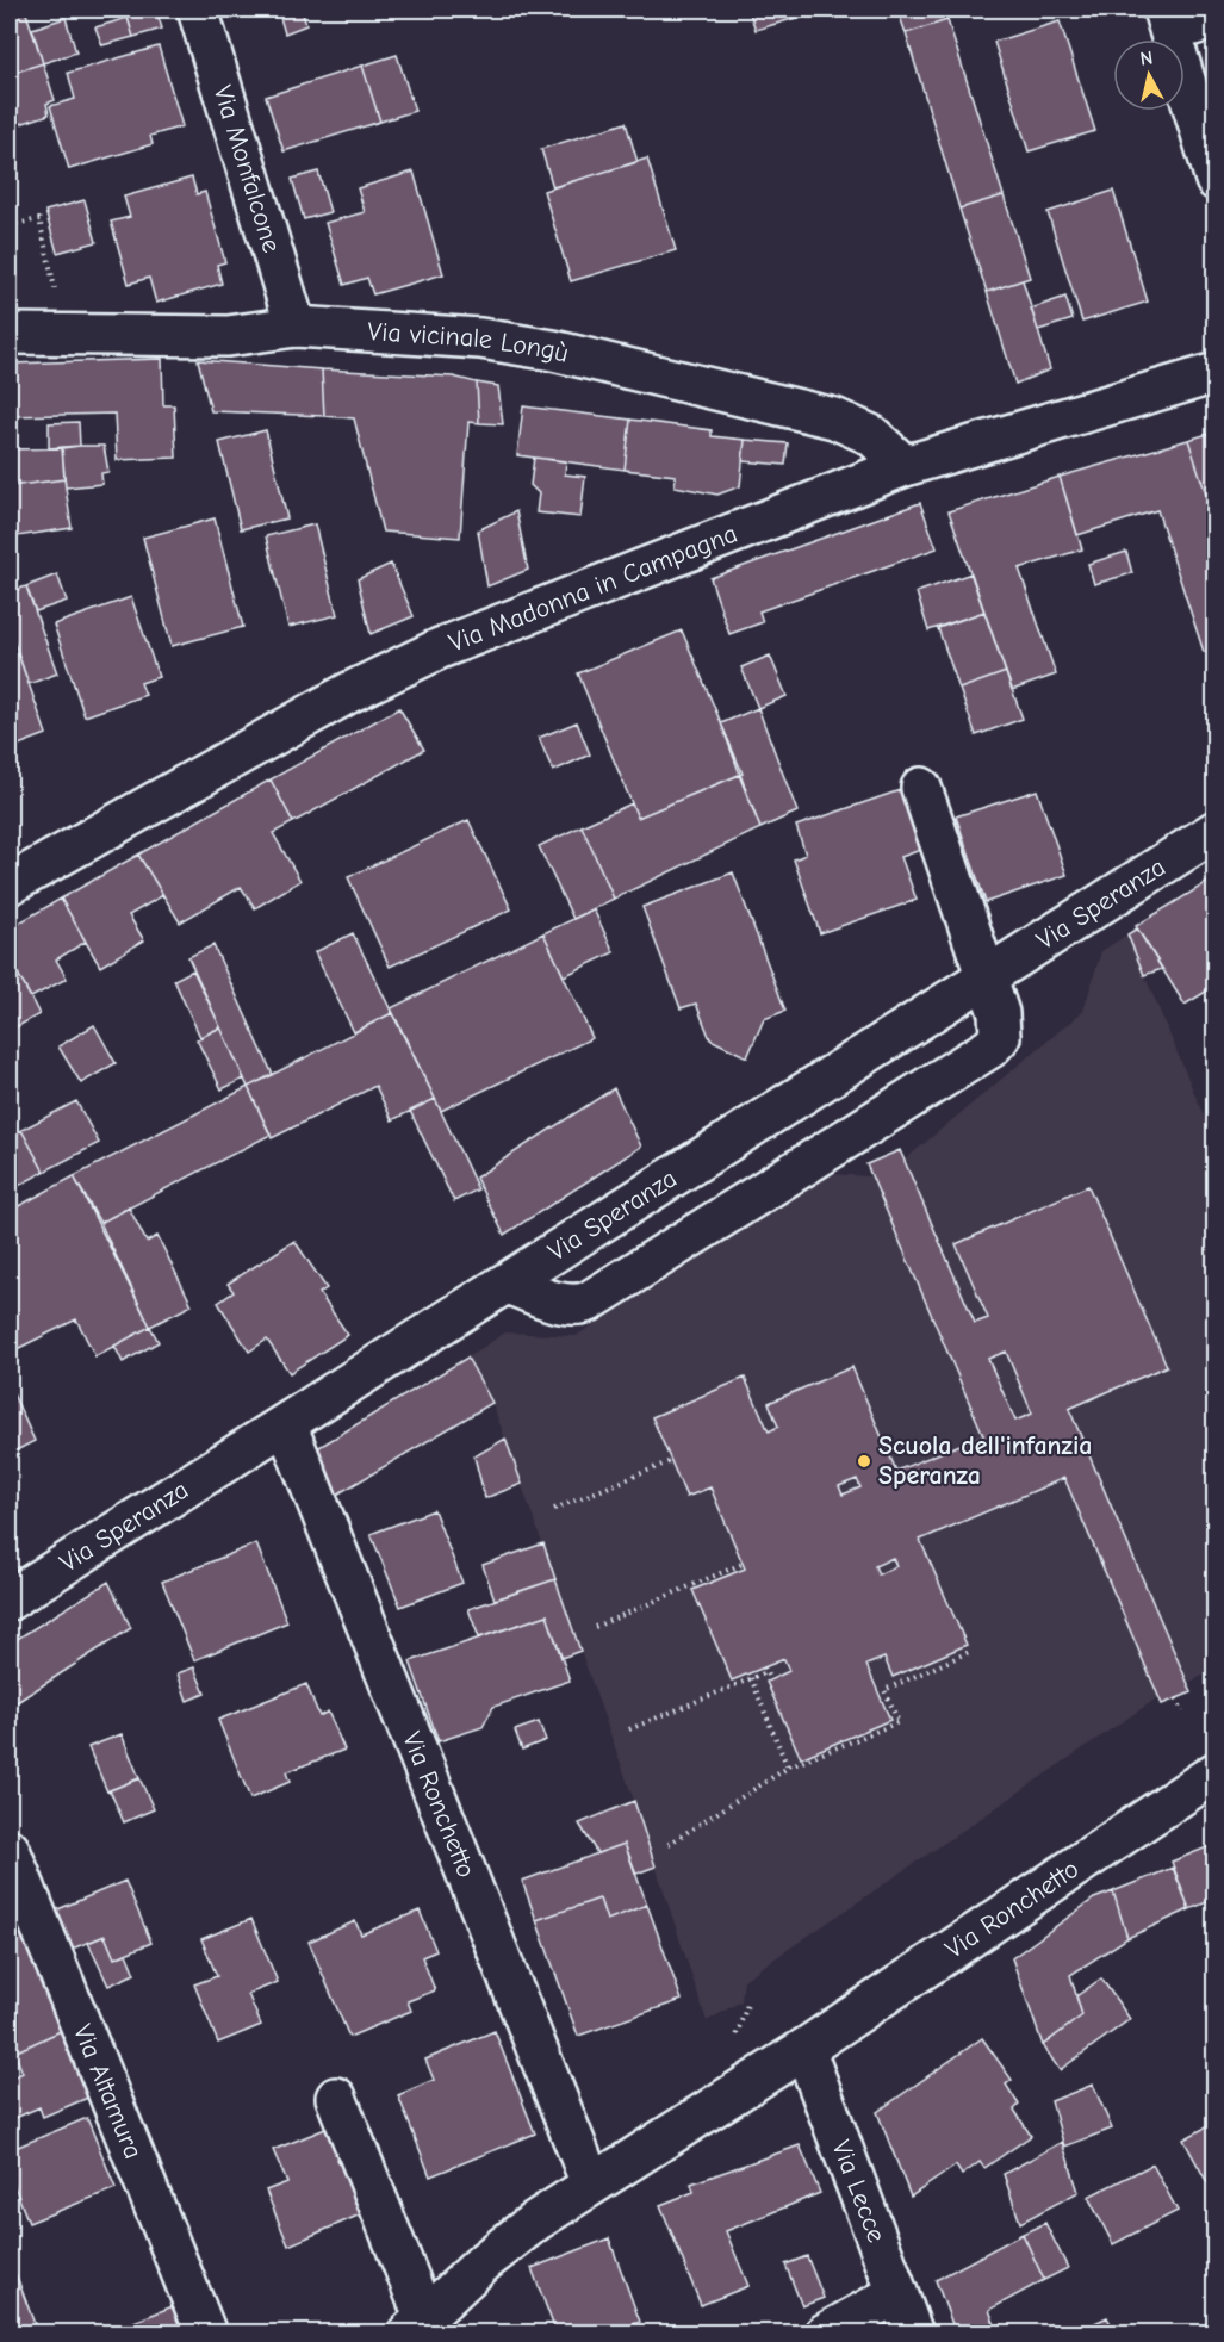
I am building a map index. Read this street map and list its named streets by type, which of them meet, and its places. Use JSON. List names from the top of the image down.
{
  "streets": {
    "street": [
      "Via Monfalcone",
      "Via vicinale Longù",
      "Via Madonna in Campagna",
      "Via Speranza",
      "Via Ronchetto",
      "Via Altamura",
      "Via Lecce"
    ]
  },
  "crossings": [
    ["Via Monfalcone", "Via vicinale Longù"],
    ["Via vicinale Longù", "Via Madonna in Campagna"],
    ["Via Speranza", "Via Ronchetto"],
    ["Via Ronchetto", "Via Lecce"]
  ],
  "places": ["Scuola dell'infanzia Speranza"],
  "north": "top"
}
